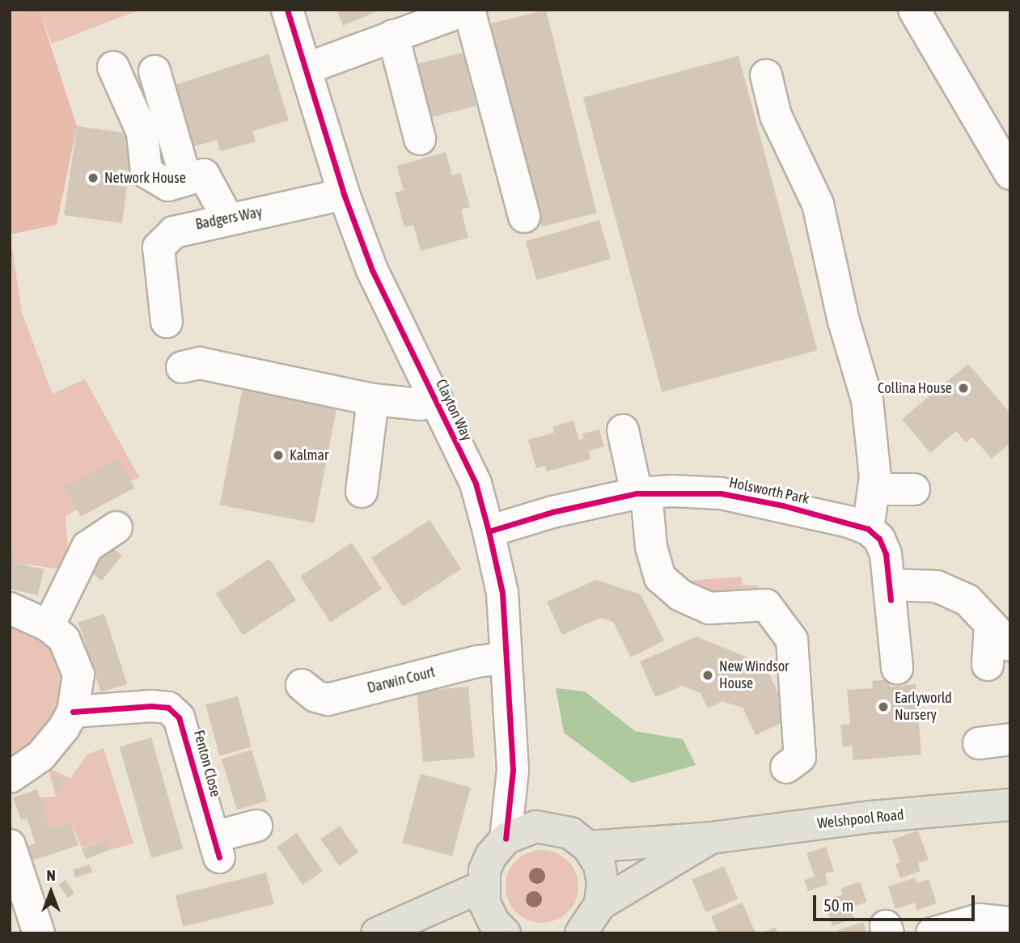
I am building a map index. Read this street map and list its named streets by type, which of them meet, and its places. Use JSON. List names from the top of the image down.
{
  "streets": {
    "main road": ["Welshpool Road"],
    "street": [
      "Badgers Way",
      "Clayton Way",
      "Holsworth Park",
      "Darwin Court",
      "Fenton Close"
    ]
  },
  "crossings": [
    ["Badgers Way", "Clayton Way"],
    ["Clayton Way", "Holsworth Park"],
    ["Clayton Way", "Darwin Court"]
  ],
  "places": [
    "Network House",
    "Collina House",
    "Kalmar",
    "New Windsor House",
    "Earlyworld Nursery"
  ],
  "scale_bar": "50 m",
  "north": "top"
}
